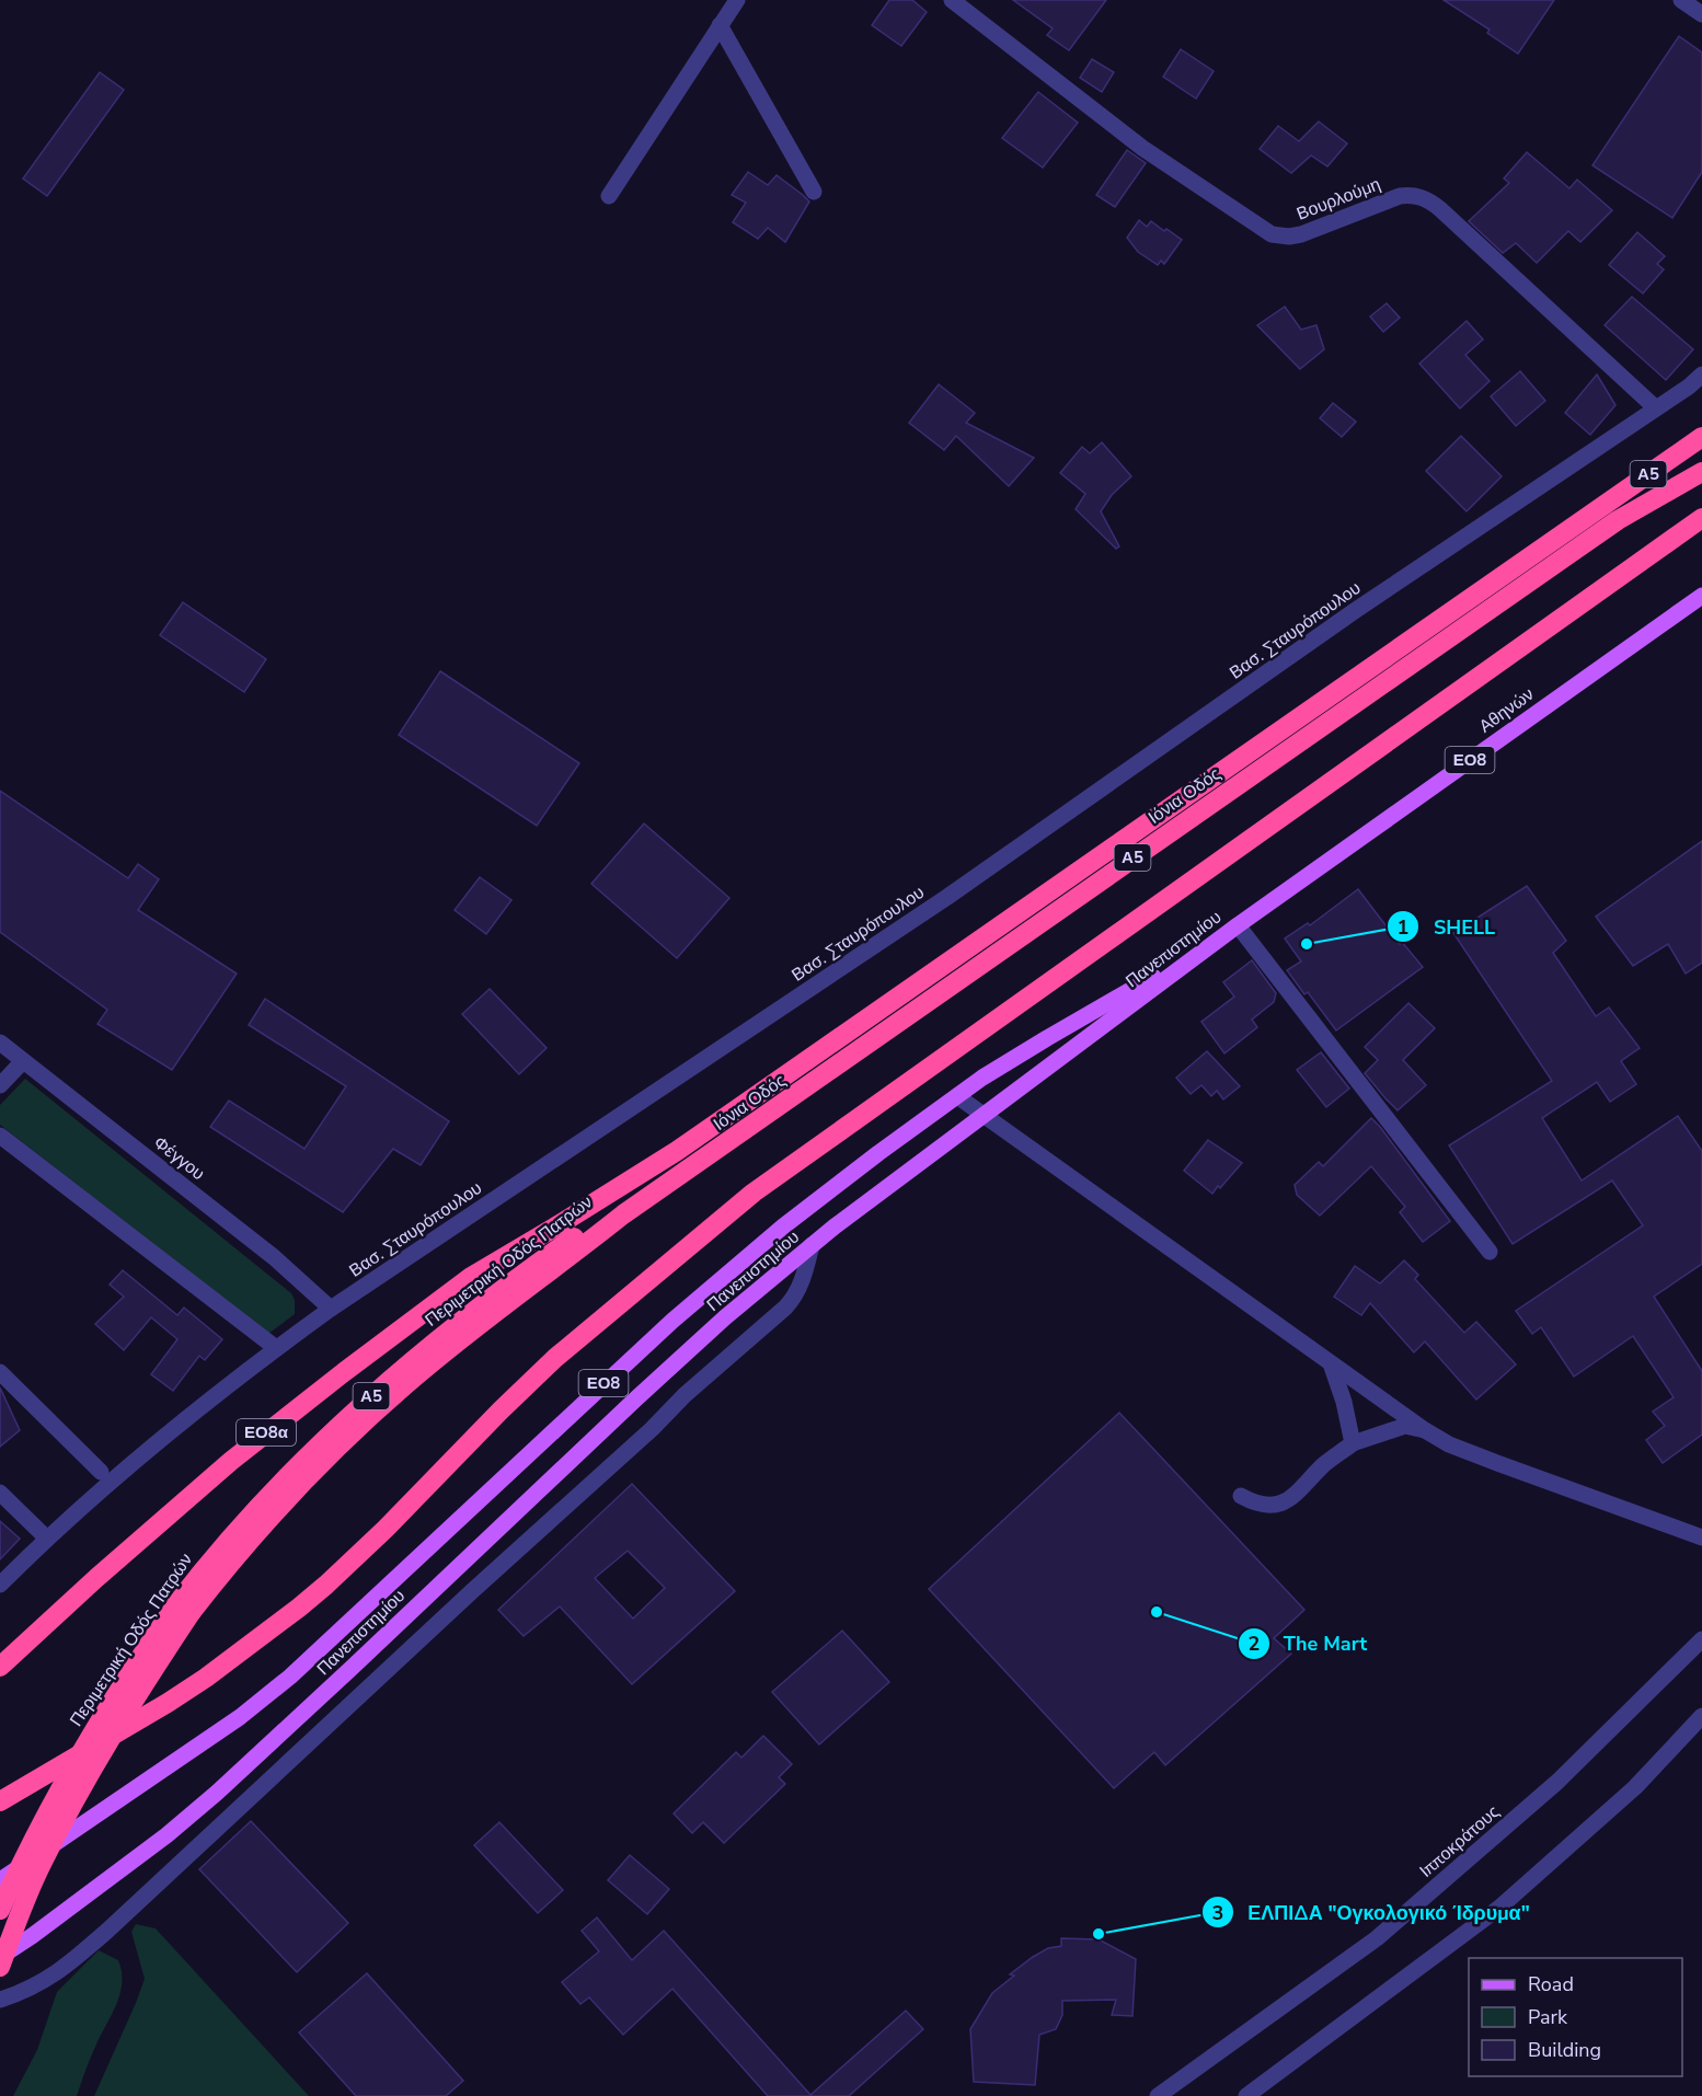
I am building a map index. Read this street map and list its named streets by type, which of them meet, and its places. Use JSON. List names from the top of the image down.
{
  "streets": {
    "highway": [
      "Α5",
      "Ιόνια Οδός",
      "Περιμετρική Οδός Πατρών",
      "ΕΟ8α"
    ],
    "main road": ["Αθηνών", "ΕΟ8", "Πανεπιστημίου"],
    "street": [
      "Βουρλούμη",
      "Βασ. Σταυρόπουλου",
      "Φέγγου",
      "Ιπποκράτους"
    ]
  },
  "crossings": [
    ["Βουρλούμη", "Βασ. Σταυρόπουλου"],
    ["Βασ. Σταυρόπουλου", "Φέγγου"],
    ["Αθηνών", "Πανεπιστημίου"],
    ["Ιόνια Οδός", "Περιμετρική Οδός Πατρών"],
    ["Ιόνια Οδός", "ΕΟ8α"],
    ["Περιμετρική Οδός Πατρών", "ΕΟ8α"]
  ],
  "places": ["SHELL", "The Mart", "ΕΛΠΙΔΑ \"Ογκολογικό Ίδρυμα\""],
  "legend": ["Road", "Park", "Building"]
}
